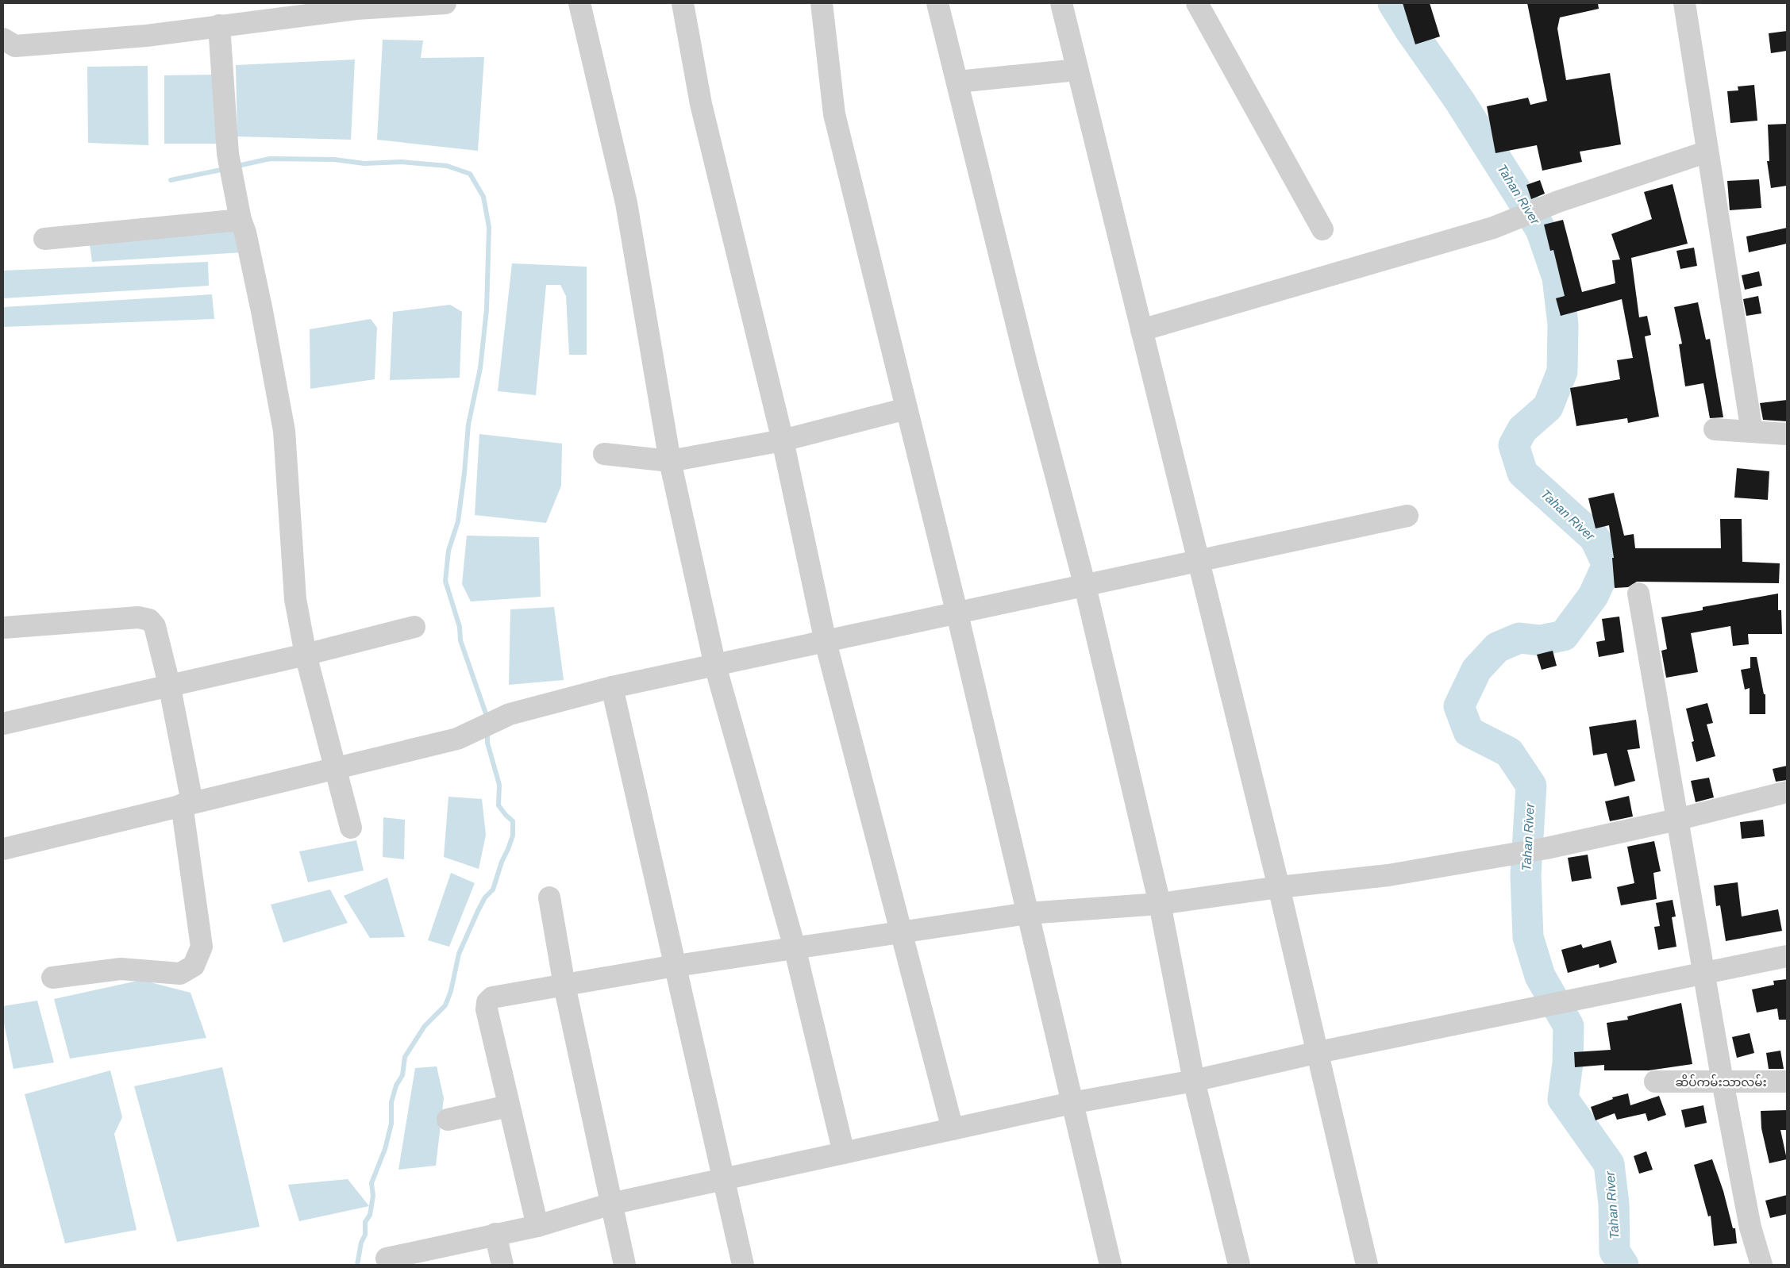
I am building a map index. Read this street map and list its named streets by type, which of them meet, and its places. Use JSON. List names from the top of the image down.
{
  "streets": {
    "street": ["ဆိပ်ကမ်းသာလမ်း"]
  },
  "water": ["Tahan River"]
}
